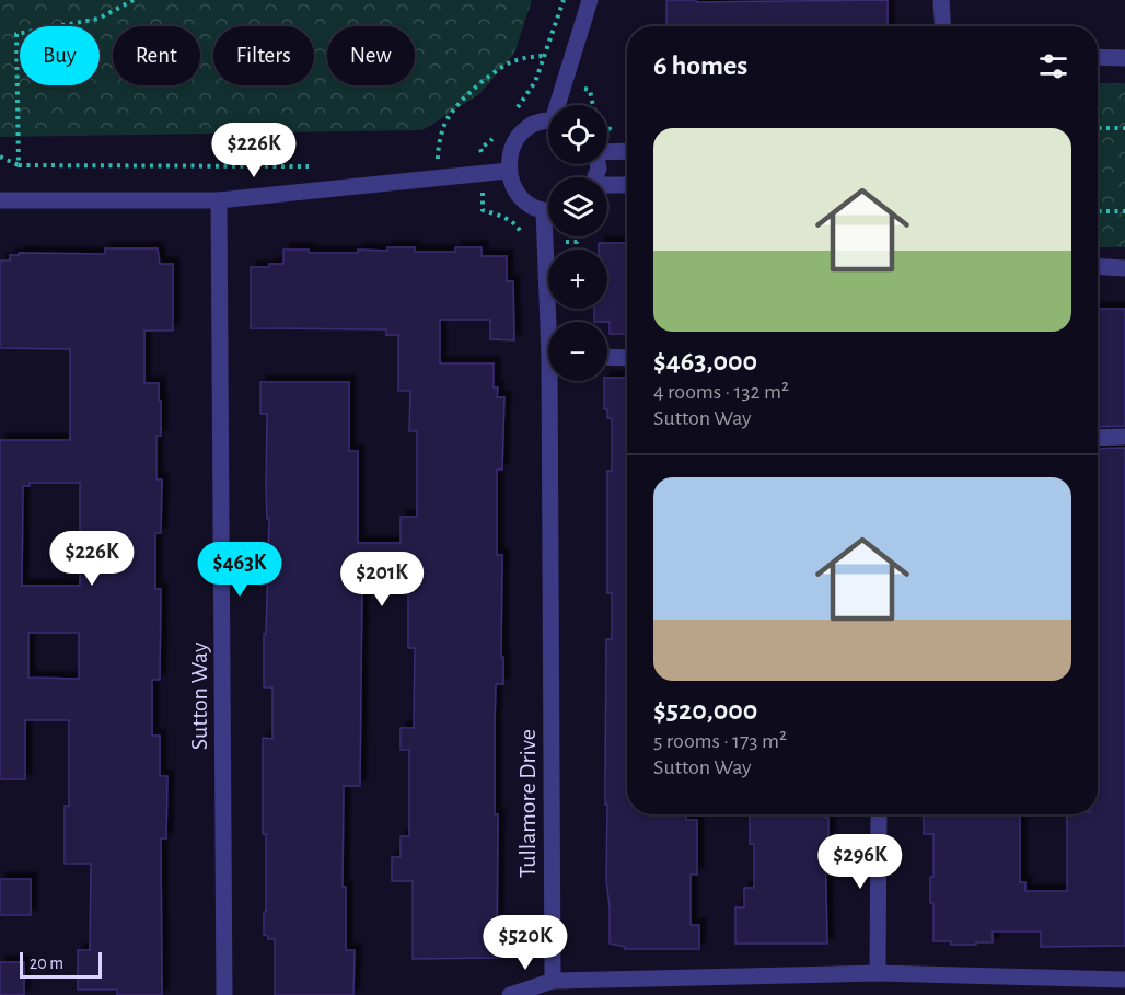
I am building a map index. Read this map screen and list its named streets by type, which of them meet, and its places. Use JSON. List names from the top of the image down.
{
  "streets": {
    "street": ["Sutton Way", "Tullamore Drive"]
  },
  "scale_bar": "20 m",
  "page": {
    "chip": [
      "Buy",
      "Rent",
      "Filters",
      "New"
    ],
    "heading": "6 homes",
    "map_buttons": ["+", "−"],
    "list": [
      {
        "name": "$463,000",
        "note": "4 rooms · 132 m² · Sutton Way"
      },
      {
        "name": "$520,000",
        "note": "5 rooms · 173 m² · Sutton Way"
      }
    ],
    "price": [
      "$226K",
      "$226K",
      "$463K",
      "$201K",
      "$296K",
      "$520K"
    ],
    "scale": "20 m"
  }
}
